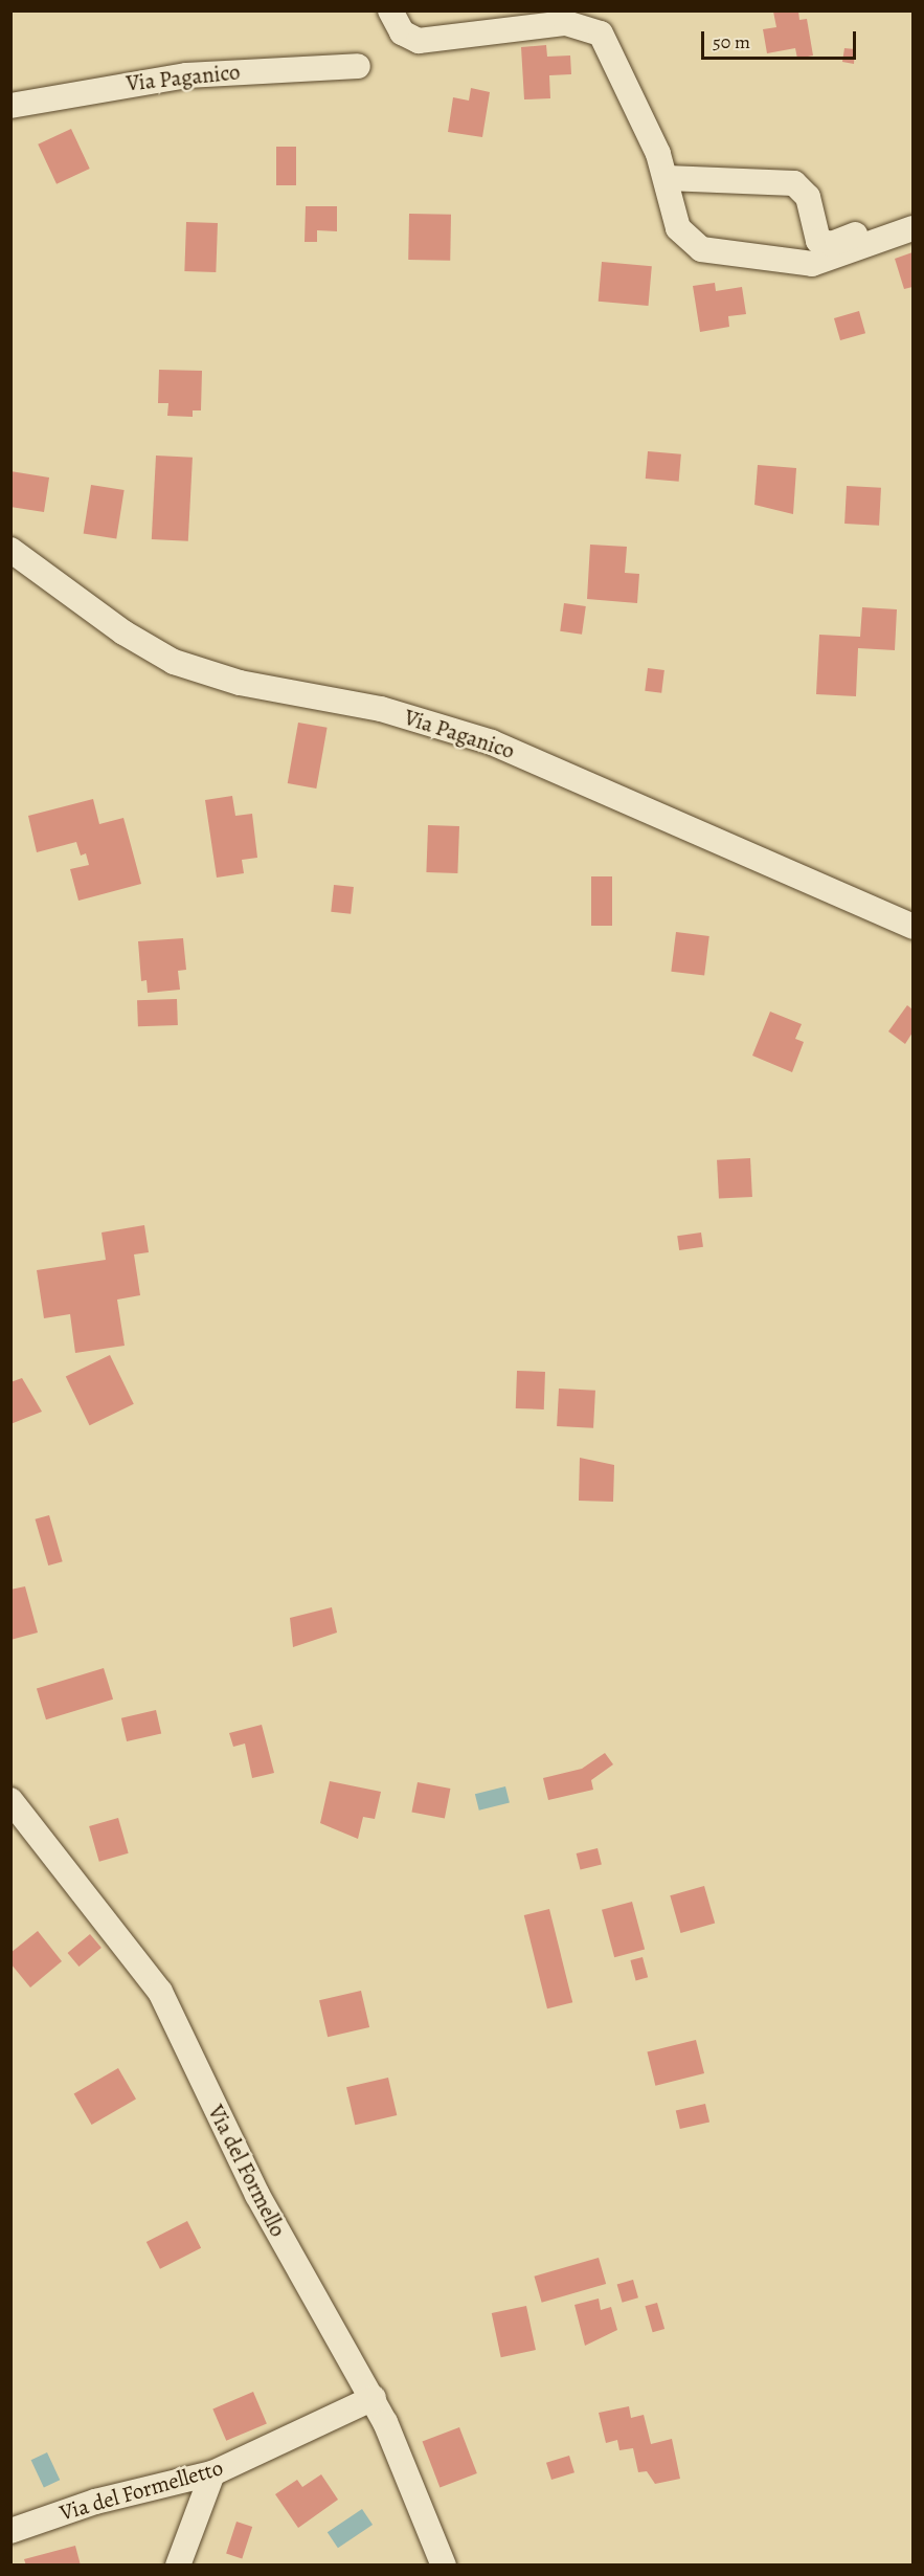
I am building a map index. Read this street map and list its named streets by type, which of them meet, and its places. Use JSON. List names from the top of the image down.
{
  "streets": {
    "street": ["Via Paganico", "Via del Formello", "Via del Formelletto"]
  },
  "crossings": [
    ["Via del Formello", "Via del Formelletto"]
  ],
  "scale_bar": "50 m"
}
